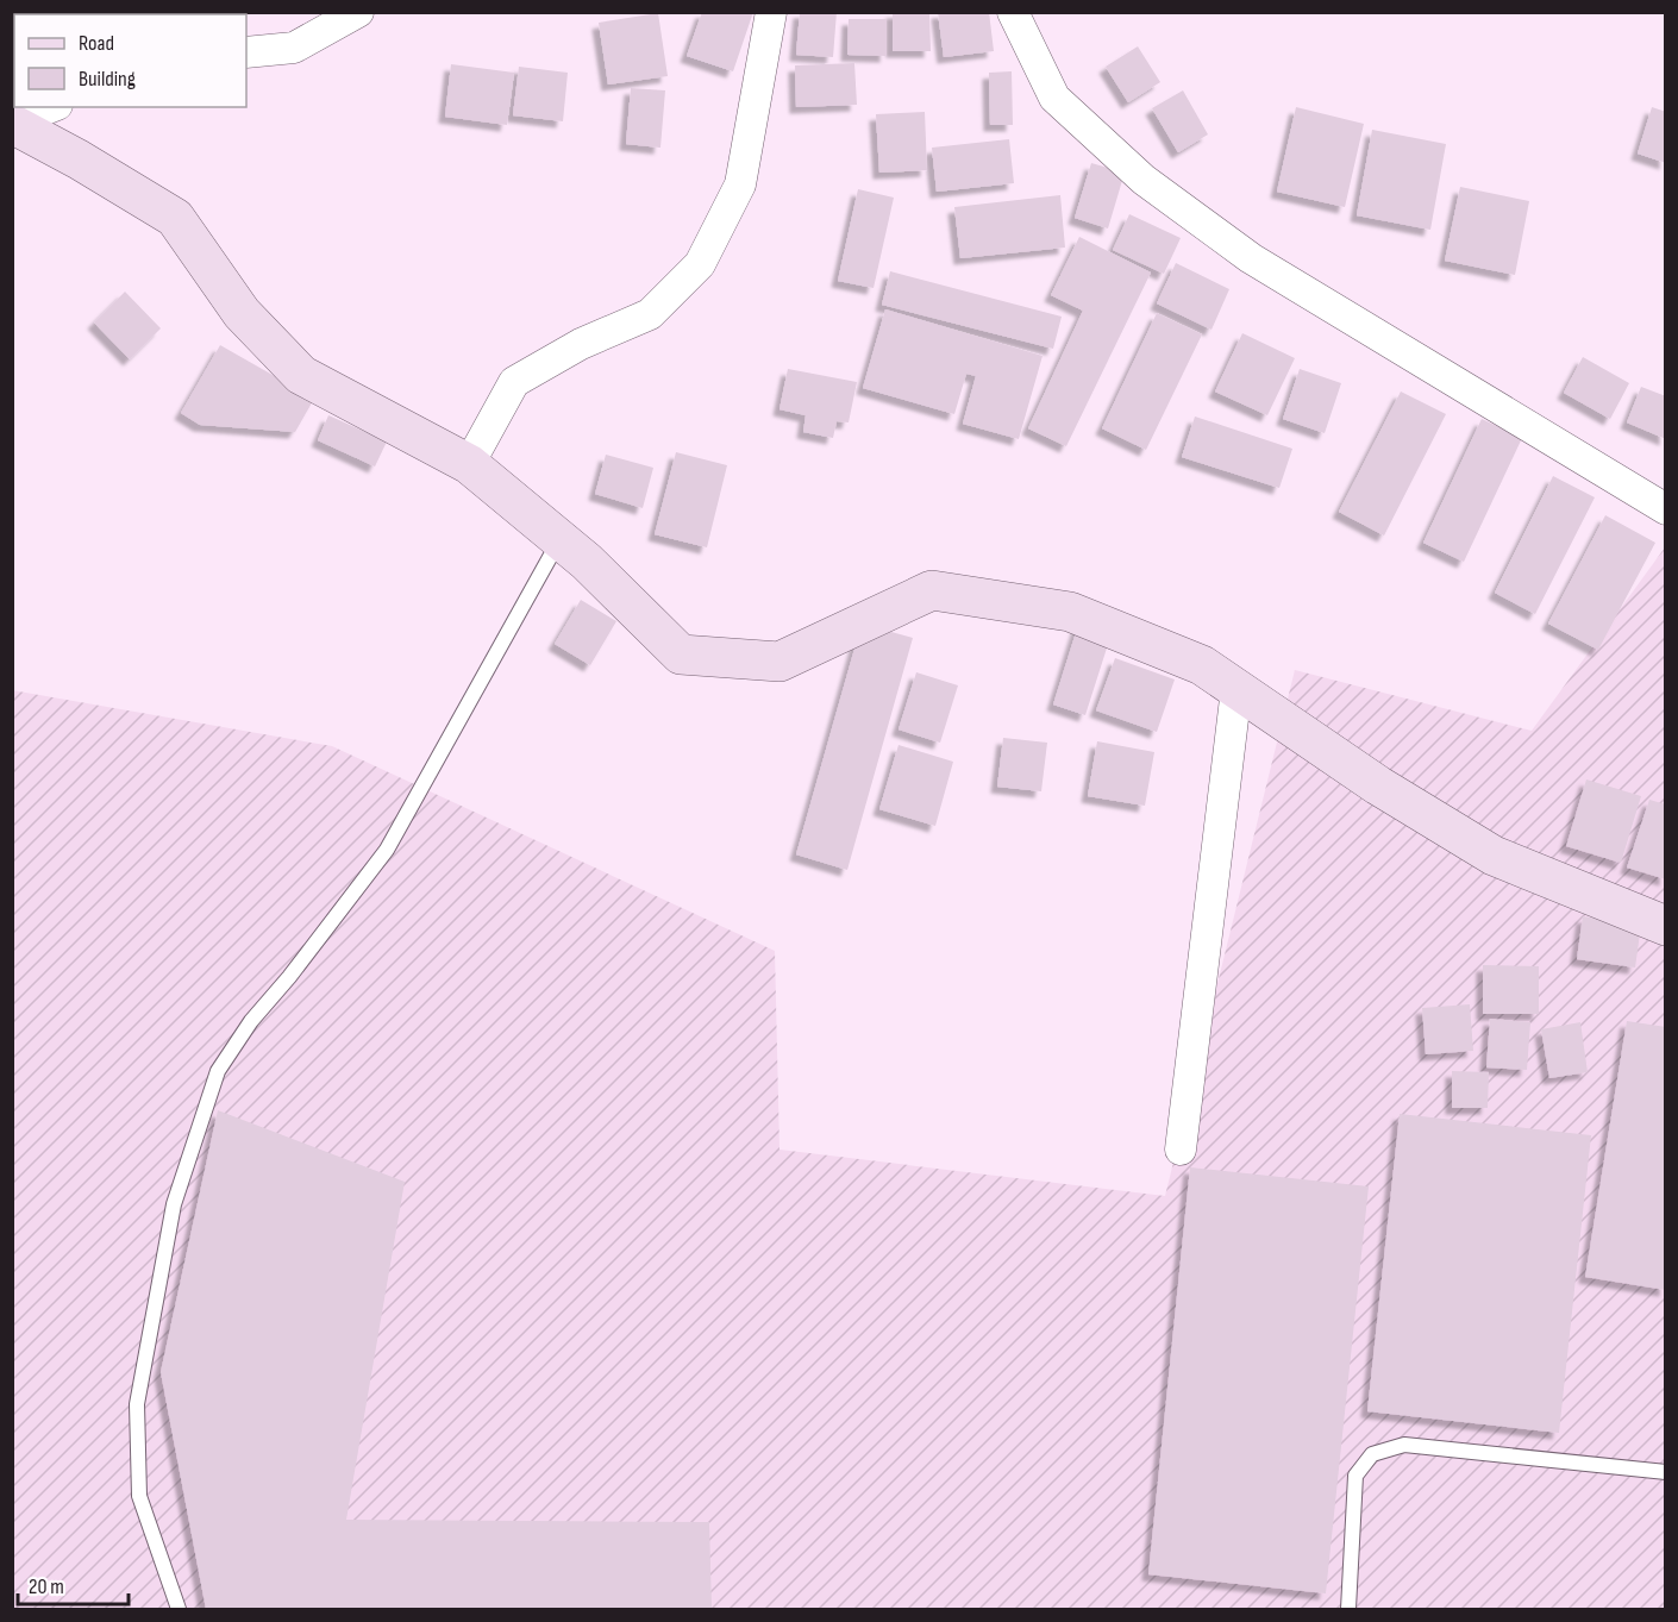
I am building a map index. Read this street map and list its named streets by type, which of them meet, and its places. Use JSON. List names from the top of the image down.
{
  "legend": ["Road", "Building"],
  "scale_bar": "20 m"
}
